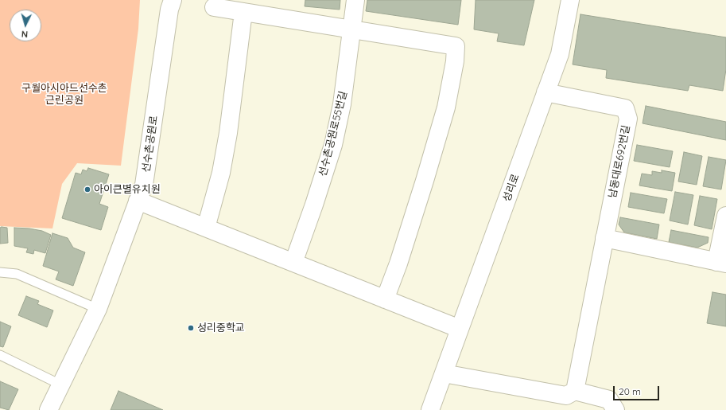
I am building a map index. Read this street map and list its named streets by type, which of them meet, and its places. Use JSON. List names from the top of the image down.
{
  "streets": {
    "street": [
      "선수촌공원로55번길",
      "선수촌공원로",
      "남동대로692번길",
      "성리로"
    ]
  },
  "crossings": [
    ["남동대로692번길", "성리로"]
  ],
  "parks": ["구월아시아드선수촌 근린공원"],
  "places": ["아이큰별유치원", "성리중학교"],
  "scale_bar": "20 m",
  "north": "bottom"
}
